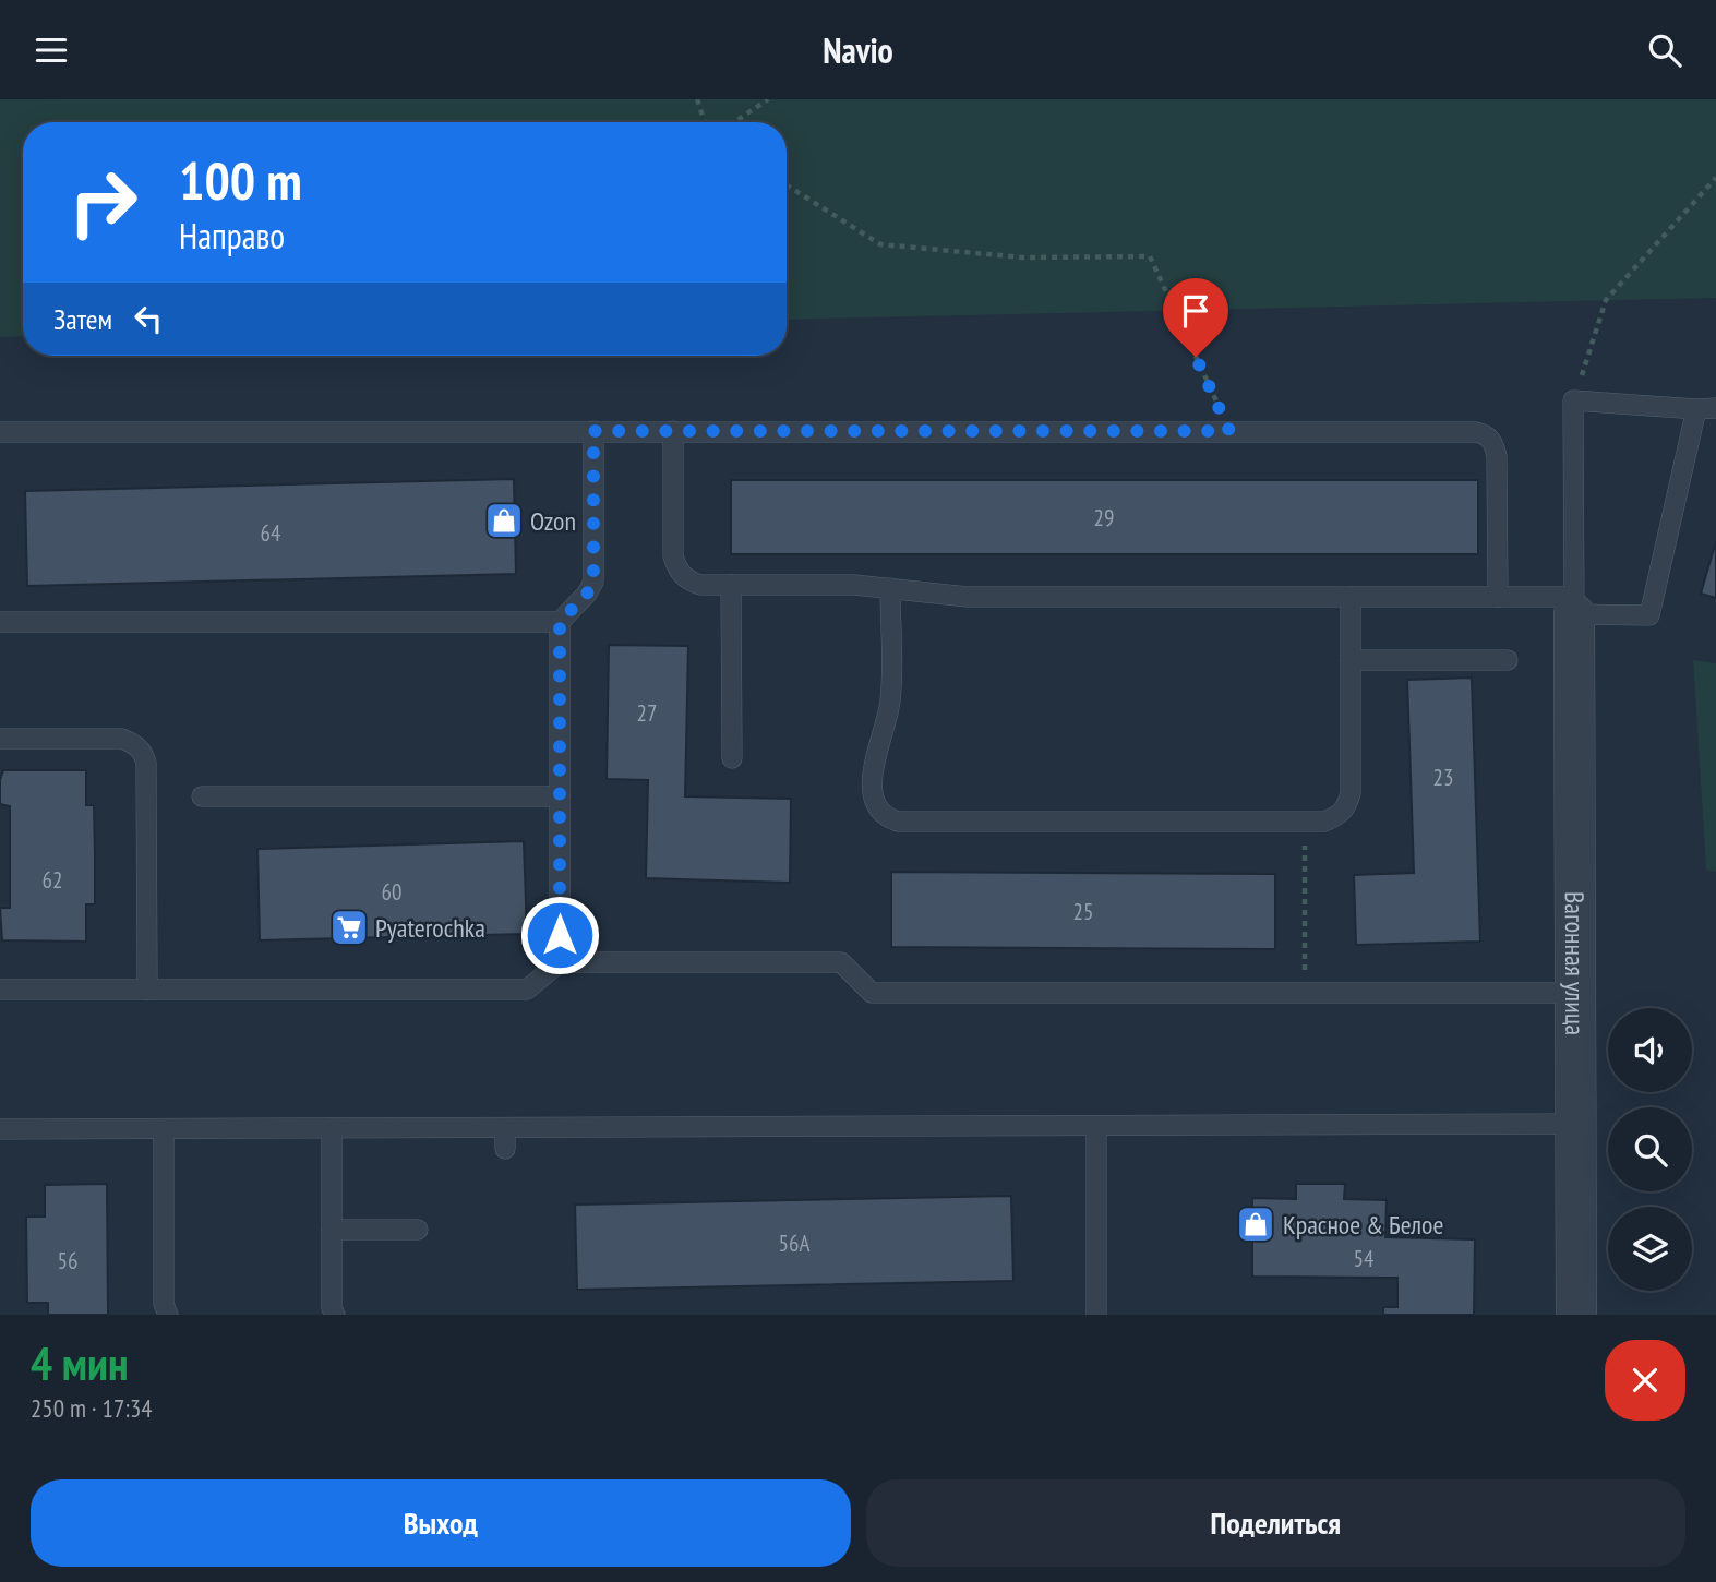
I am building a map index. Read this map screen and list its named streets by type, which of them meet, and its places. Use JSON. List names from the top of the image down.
{
  "streets": {
    "street": ["Вагонная улица"]
  },
  "places": {
    "shop": ["Ozon", "Красное & Белое"],
    "supermarket": ["Pyaterochka"]
  },
  "house_numbers": [
    "29",
    "64",
    "27",
    "23",
    "62",
    "60",
    "25",
    "56А",
    "54",
    "56"
  ],
  "page": {
    "header": "Navio",
    "turn": ["100 m", "Направо"],
    "then": "Затем",
    "heading": ["4 мин", "250 m · 17:34"],
    "buttons": ["Выход", "Поделиться"]
  }
}
